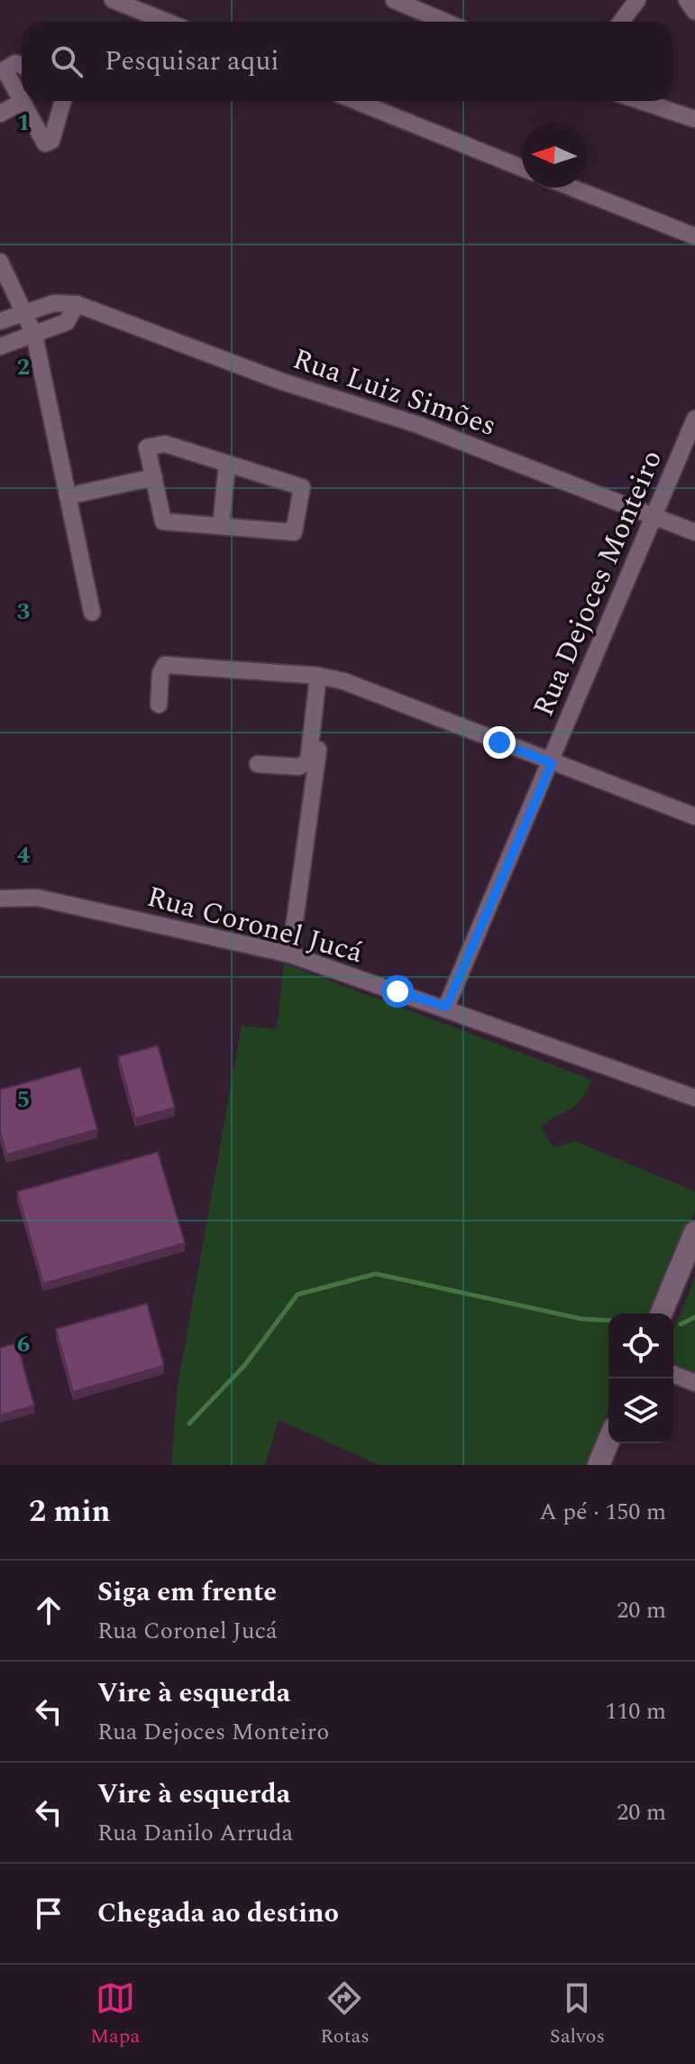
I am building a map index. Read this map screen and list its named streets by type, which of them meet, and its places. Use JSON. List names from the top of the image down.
{
  "streets": {
    "street": ["Rua Luiz Simões", "Rua Dejoces Monteiro", "Rua Coronel Jucá"]
  },
  "crossings": [
    ["Rua Luiz Simões", "Rua Dejoces Monteiro"],
    ["Rua Dejoces Monteiro", "Rua Coronel Jucá"]
  ],
  "north": "left",
  "page": {
    "search": "Pesquisar aqui",
    "heading": ["2 min", "A pé · 150 m"],
    "list": [
      ["Siga em frente", "Rua Coronel Jucá", "20 m"],
      ["Vire à esquerda", "Rua Dejoces Monteiro", "110 m"],
      ["Vire à esquerda", "Rua Danilo Arruda", "20 m"],
      "Chegada ao destino"
    ],
    "nav": ["Mapa", "Rotas", "Salvos"]
  },
  "grid": {
    "rows": [
      "1",
      "2",
      "3",
      "4",
      "5",
      "6"
    ]
  }
}
